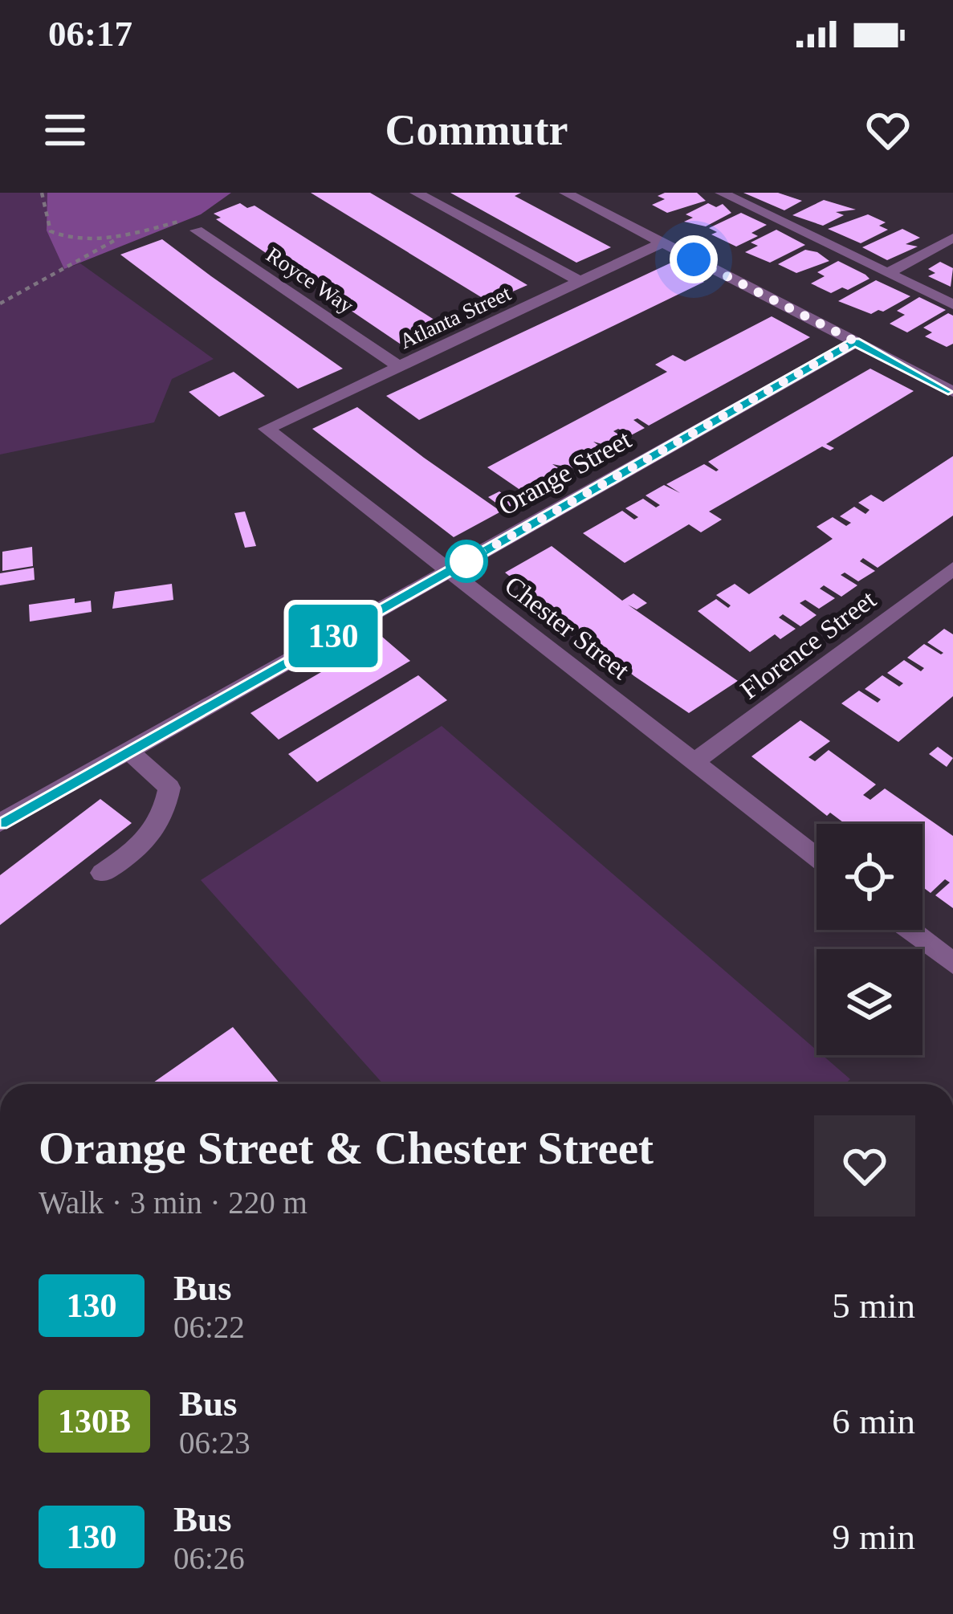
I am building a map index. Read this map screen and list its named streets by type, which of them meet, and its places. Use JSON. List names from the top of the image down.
{
  "streets": {
    "street": [
      "Royce Way",
      "Atlanta Street",
      "Orange Street",
      "Chester Street",
      "Florence Street"
    ]
  },
  "crossings": [
    ["Royce Way", "Atlanta Street"],
    ["Atlanta Street", "Chester Street"],
    ["Orange Street", "Chester Street"],
    ["Chester Street", "Florence Street"]
  ],
  "lines": ["bus line 130"],
  "page": {
    "status": "06:17",
    "header": "Commutr",
    "on_map": "130",
    "heading": ["Orange Street & Chester Street", "Walk · 3 min · 220 m"],
    "list": [
      {
        "mark": "130",
        "name": "Bus",
        "note": "06:22",
        "value": "5 min"
      },
      {
        "mark": "130B",
        "name": "Bus",
        "note": "06:23",
        "value": "6 min"
      },
      {
        "mark": "130",
        "name": "Bus",
        "note": "06:26",
        "value": "9 min"
      }
    ]
  }
}
